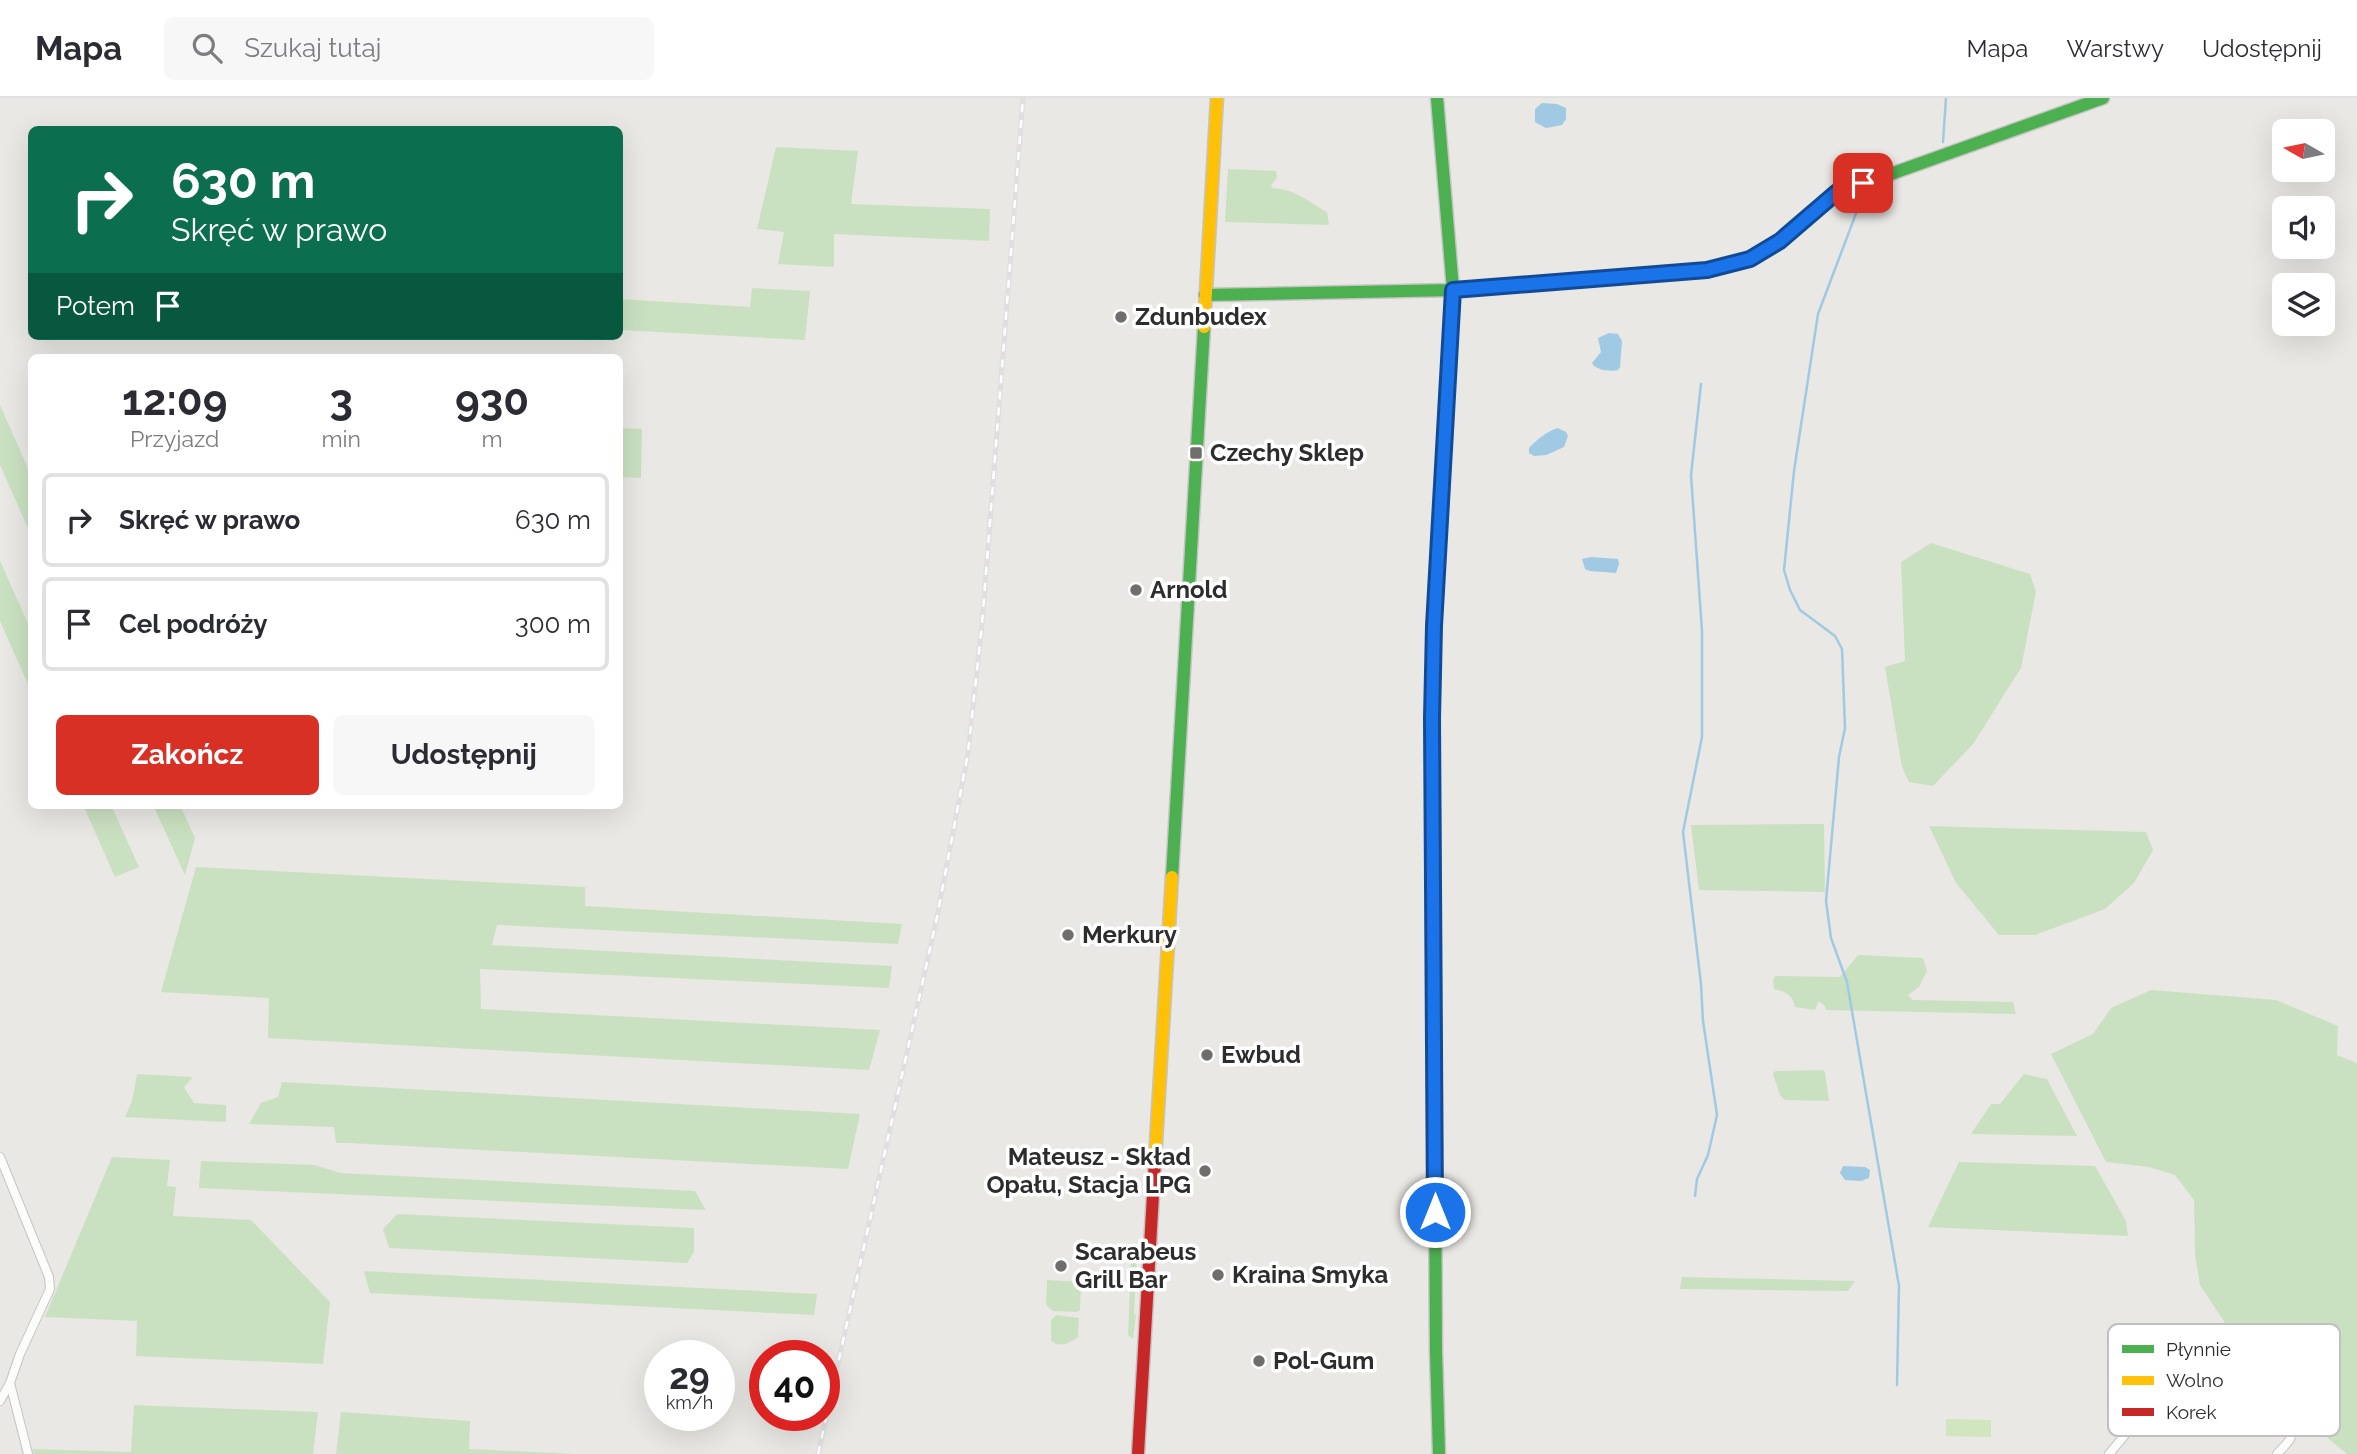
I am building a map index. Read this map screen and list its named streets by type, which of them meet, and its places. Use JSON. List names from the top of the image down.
{
  "places": {
    "other": [
      "Zdunbudex",
      "Arnold",
      "Merkury",
      "Ewbud",
      "Mateusz - Skład Opału, Stacja LPG",
      "Scarabeus Grill Bar",
      "Kraina Smyka",
      "Pol-Gum"
    ],
    "transit": ["Czechy Sklep"]
  },
  "legend": ["Płynnie", "Wolno", "Korek"],
  "north": "left",
  "page": {
    "header": "Mapa",
    "search": "Szukaj tutaj",
    "nav": ["Mapa", "Warstwy", "Udostępnij"],
    "turn": ["630 m", "Skręć w prawo"],
    "then": "Potem",
    "eta": [
      "12:09",
      "Przyjazd",
      "3",
      "min",
      "930",
      "m"
    ],
    "list": [
      {
        "name": "Skręć w prawo",
        "value": "630 m"
      },
      {
        "name": "Cel podróży",
        "value": "300 m"
      }
    ],
    "buttons": ["Zakończ", "Udostępnij"],
    "speed": "29 km/h",
    "limit": "40"
  }
}
